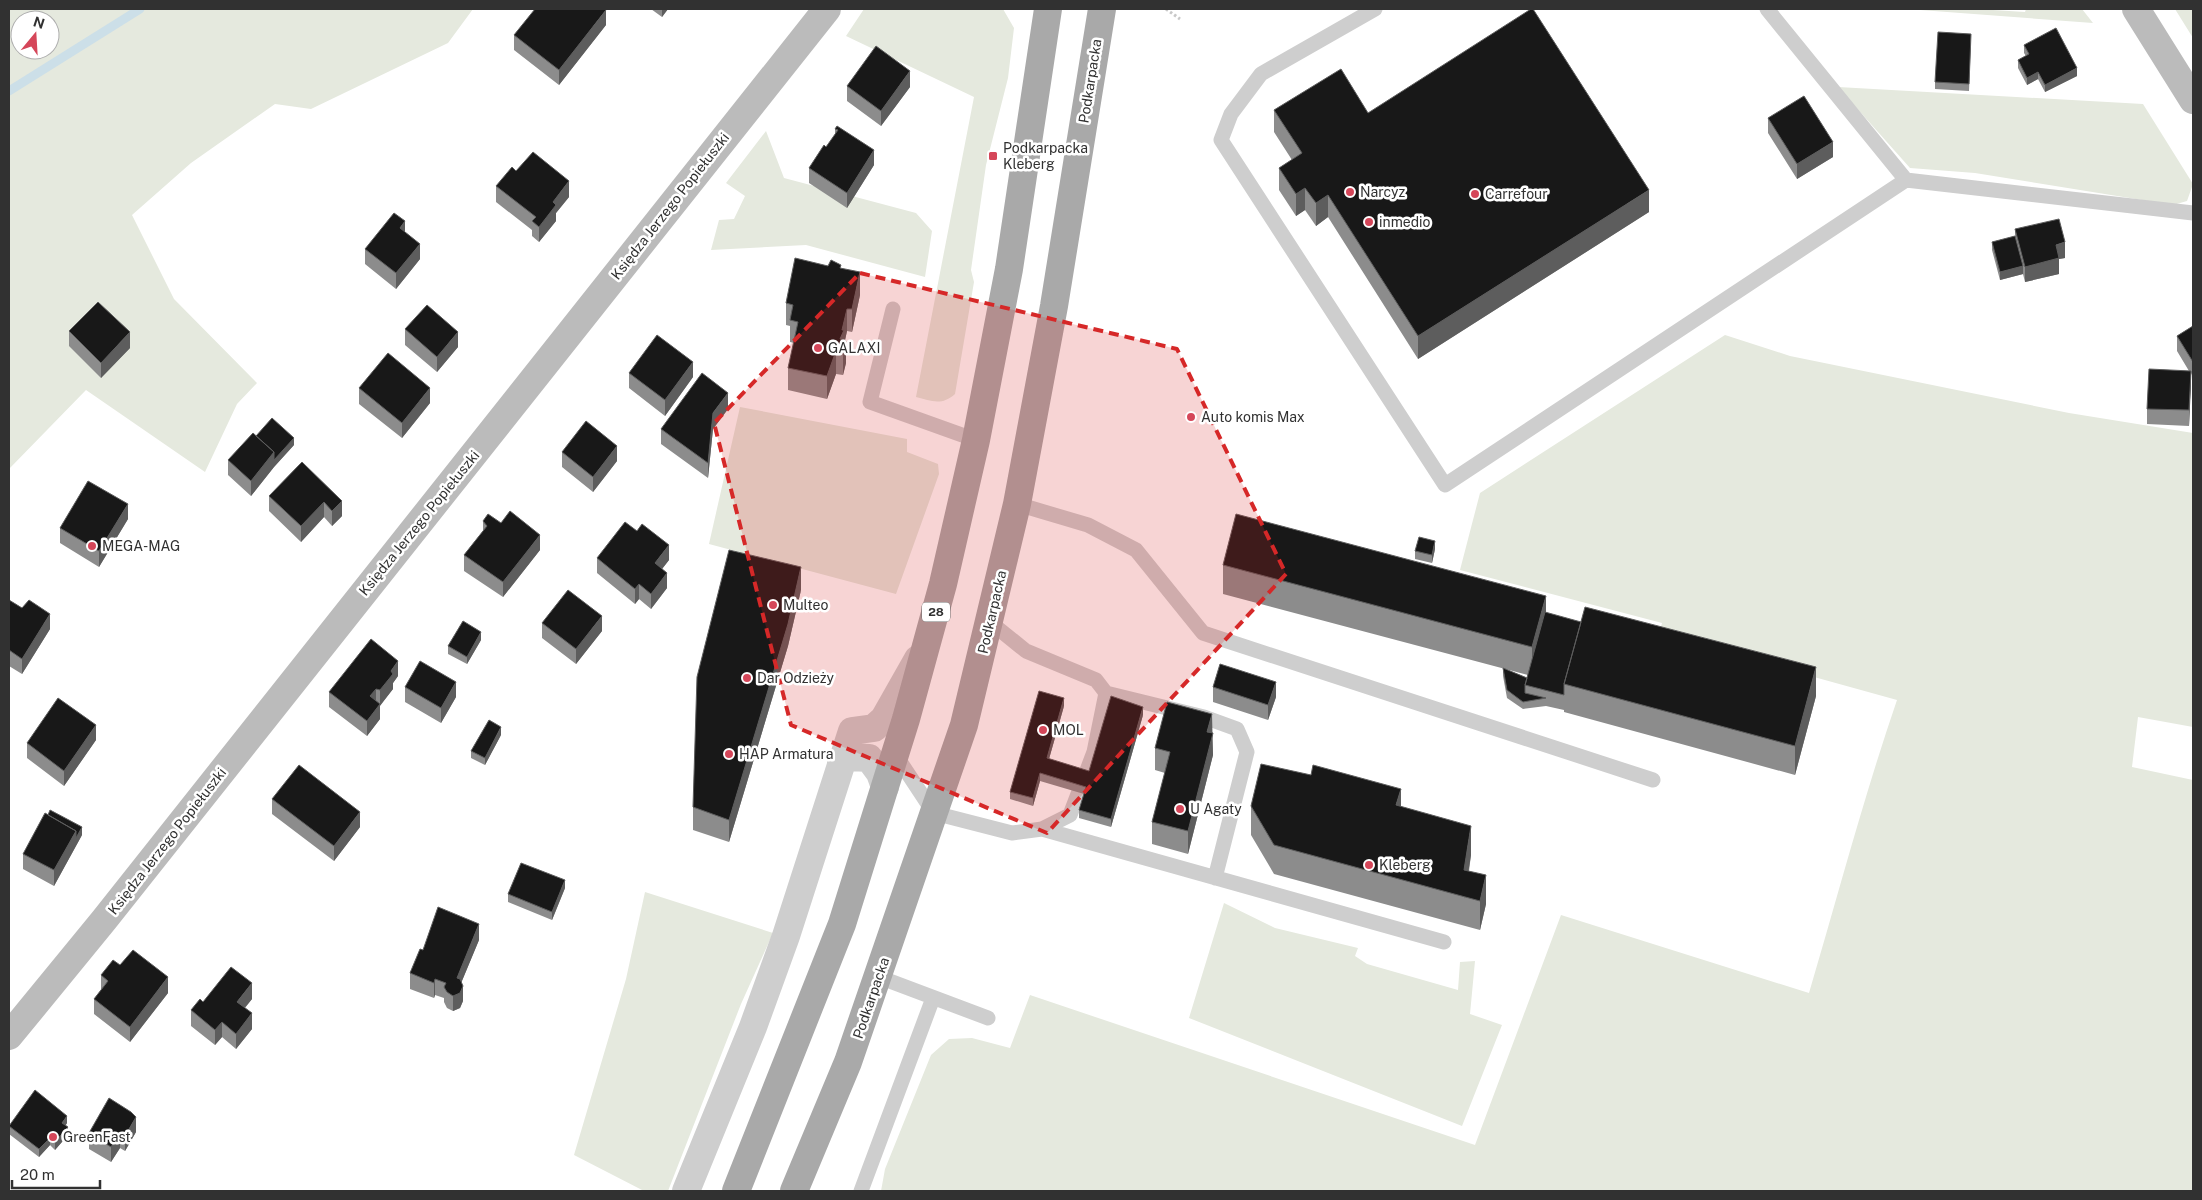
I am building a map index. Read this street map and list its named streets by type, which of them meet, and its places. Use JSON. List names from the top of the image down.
{
  "streets": {
    "main road": ["Podkarpacka", "28"],
    "street": ["Księdza Jerzego Popiełuszki"]
  },
  "places": {
    "transit": ["Podkarpacka Kleberg"],
    "other": [
      "Narcyz",
      "Carrefour",
      "inmedio",
      "GALAXI",
      "Auto komis Max",
      "MEGA-MAG",
      "Multeo",
      "Dar Odzieży",
      "MOL",
      "HAP Armatura",
      "U Agaty",
      "Kleberg",
      "GreenFast"
    ]
  },
  "scale_bar": "20 m",
  "north": "top"
}
